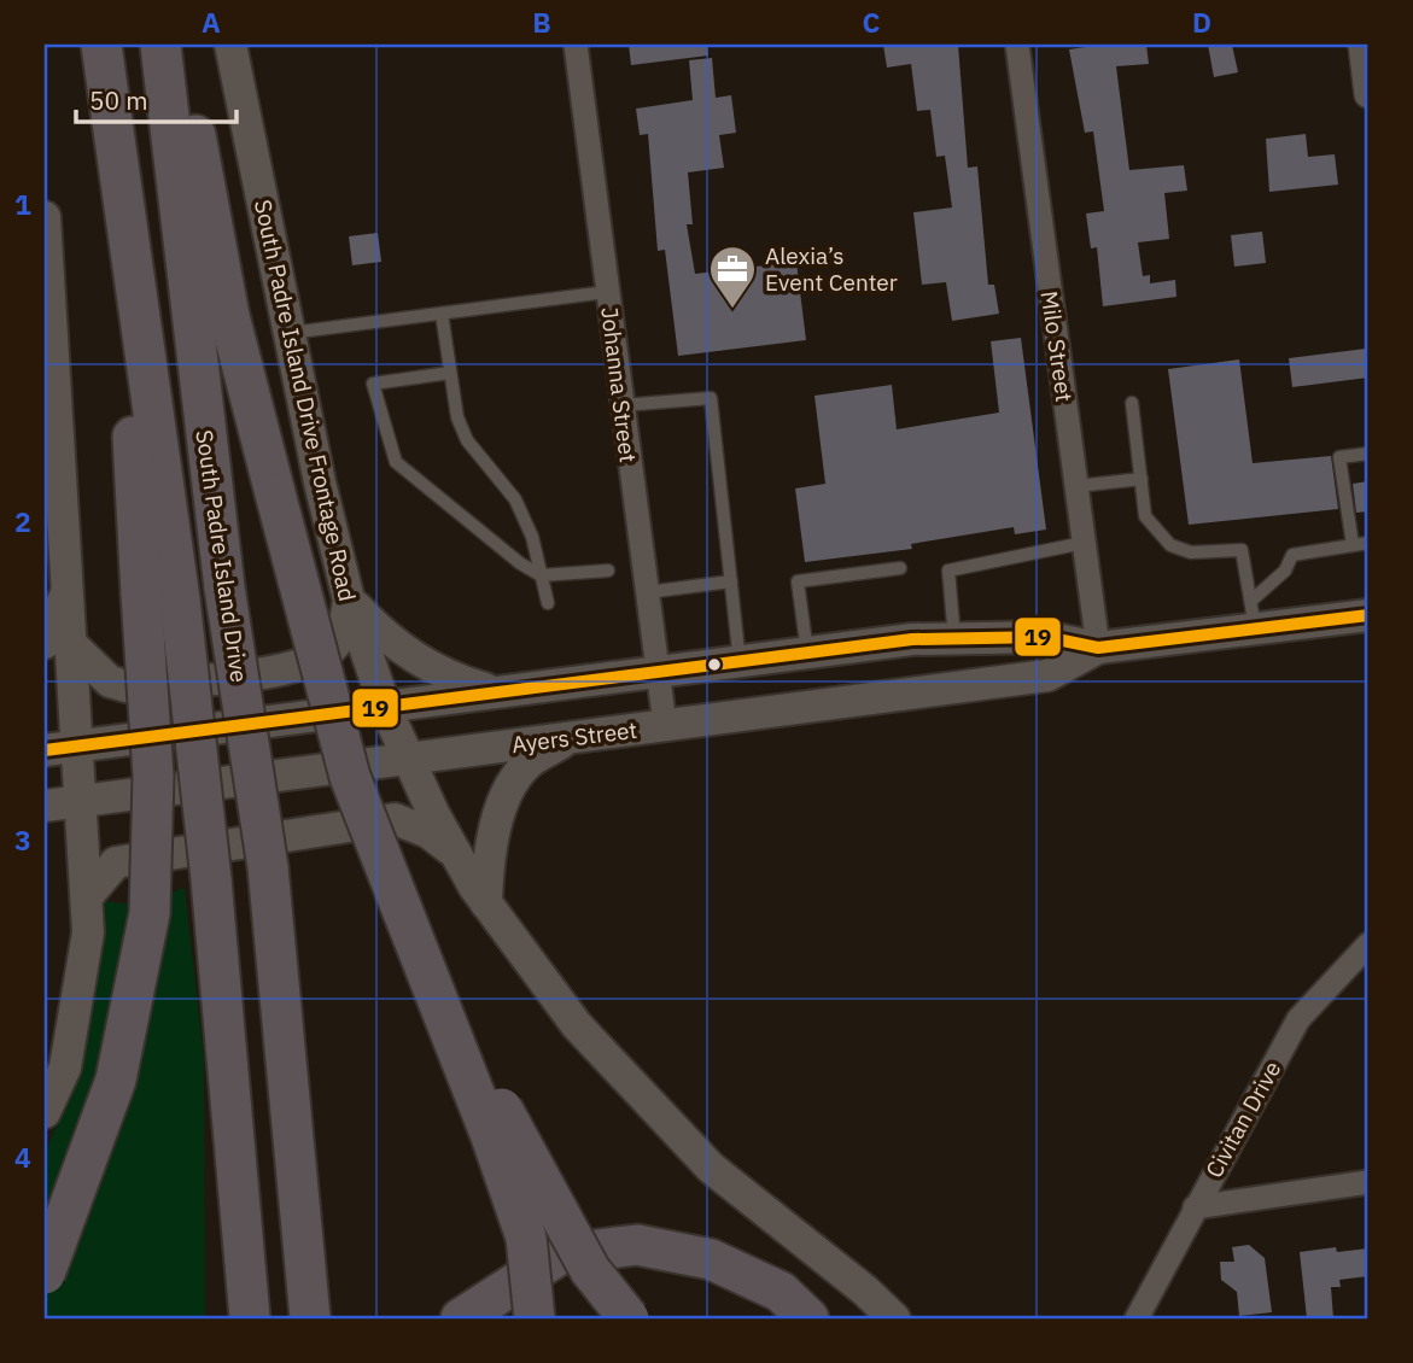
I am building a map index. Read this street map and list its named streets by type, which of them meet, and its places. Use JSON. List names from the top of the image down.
{
  "streets": {
    "highway": ["South Padre Island Drive"],
    "main road": ["South Padre Island Drive Frontage Road", "Ayers Street"],
    "street": ["Milo Street", "Johanna Street", "Civitan Drive"]
  },
  "crossings": [
    ["Milo Street", "Ayers Street"],
    ["Johanna Street", "Ayers Street"],
    ["South Padre Island Drive Frontage Road", "Ayers Street"]
  ],
  "places": {
    "office": ["Alexia’s Event Center"]
  },
  "lines": ["transit line 19"],
  "scale_bar": "50 m",
  "grid": {
    "columns": [
      "A",
      "B",
      "C",
      "D"
    ],
    "rows": [
      "1",
      "2",
      "3",
      "4"
    ]
  }
}
